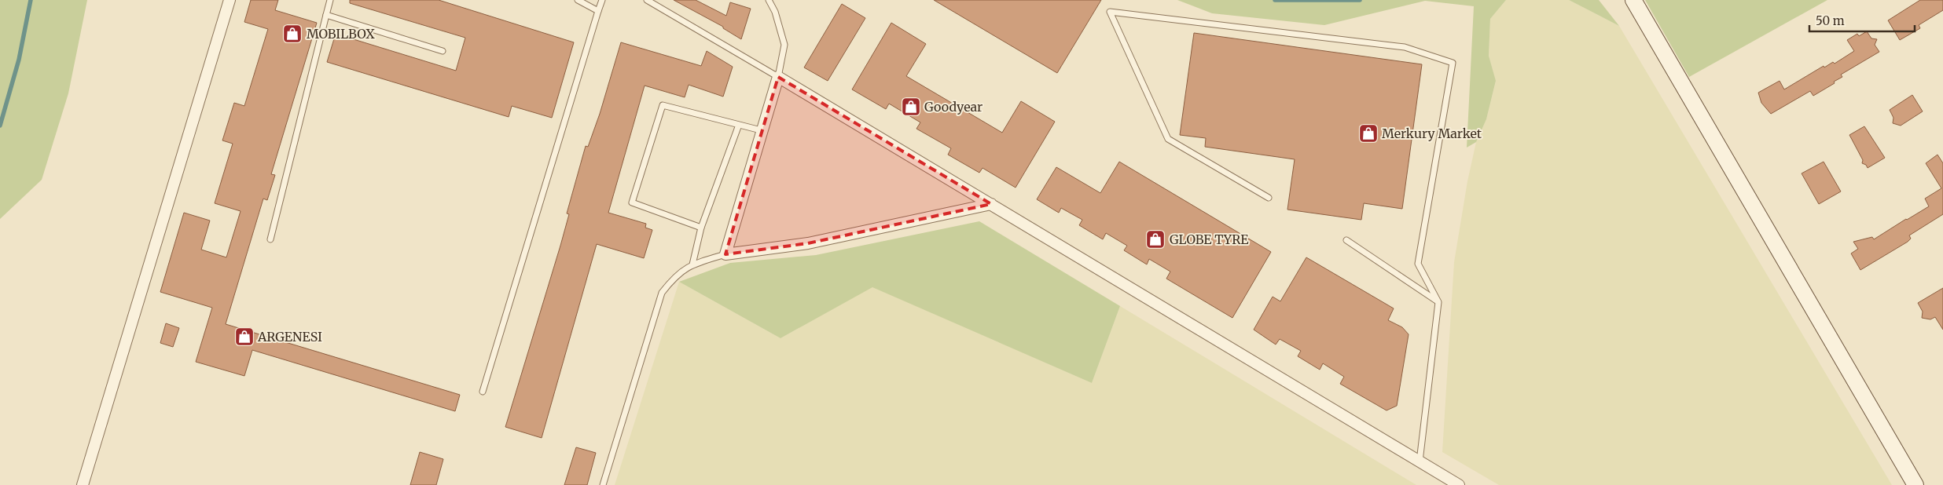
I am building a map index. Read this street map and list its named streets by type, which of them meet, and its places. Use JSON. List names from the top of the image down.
{
  "places": {
    "shop": [
      "MOBILBOX",
      "Goodyear",
      "Merkury Market",
      "GLOBE TYRE",
      "ARGENESI"
    ]
  },
  "scale_bar": "50 m"
}
